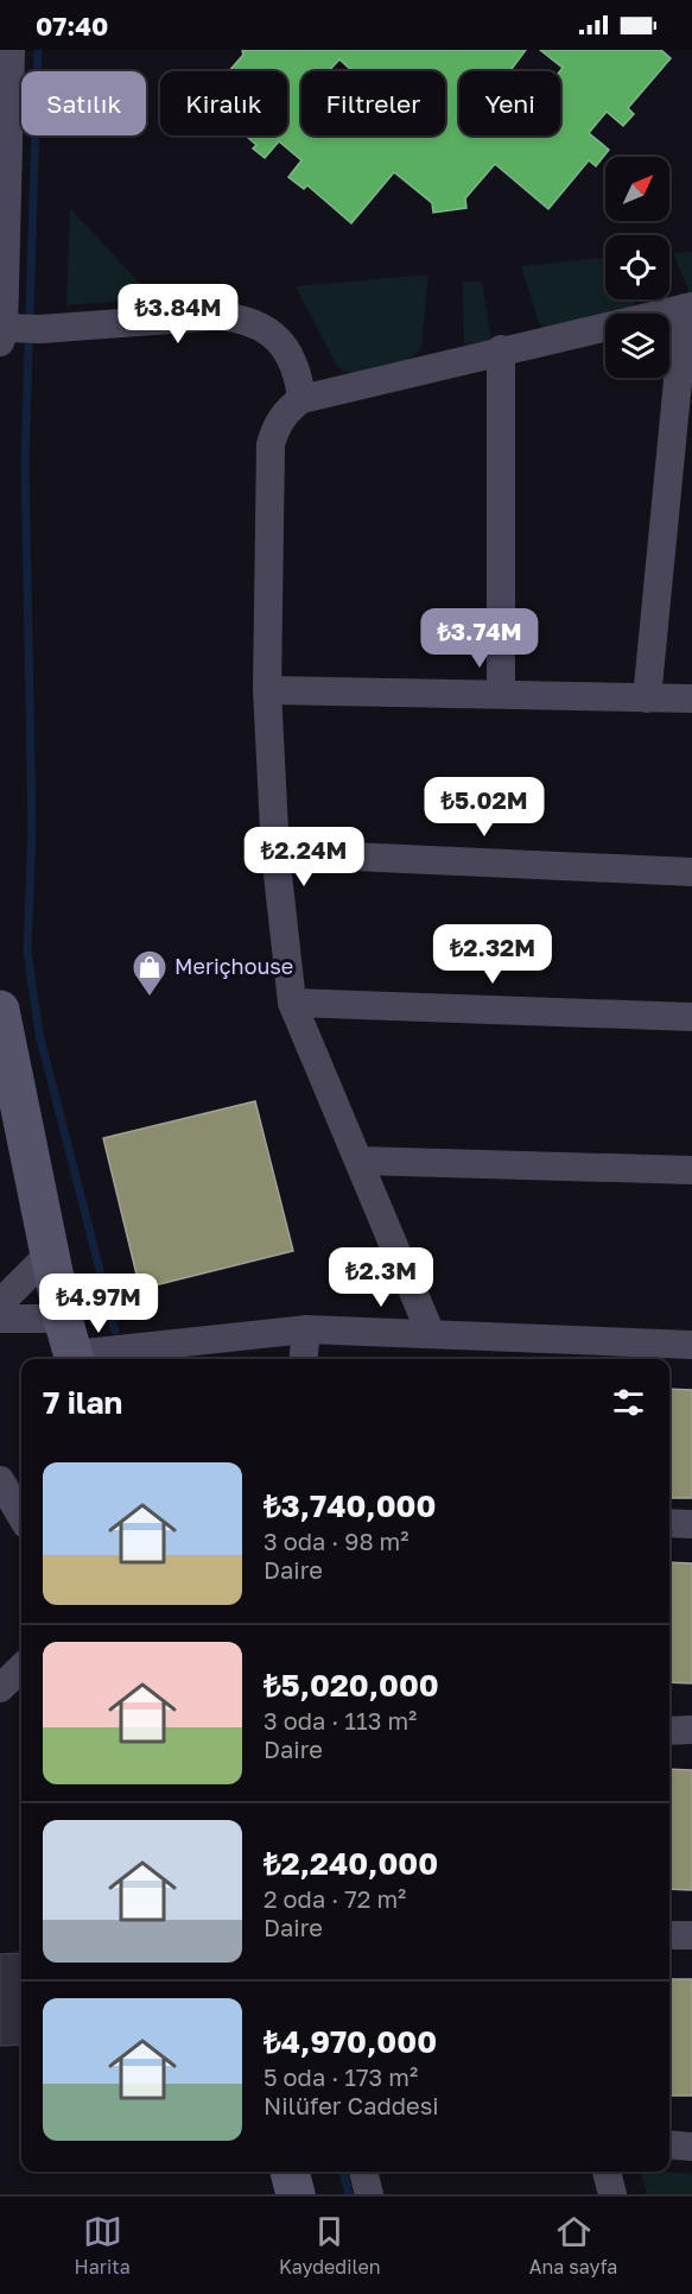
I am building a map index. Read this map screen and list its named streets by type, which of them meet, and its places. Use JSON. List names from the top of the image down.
{
  "places": {
    "shop": ["Meriçhouse"]
  },
  "north": "top right",
  "page": {
    "status": "07:40",
    "chip": [
      "Satılık",
      "Kiralık",
      "Filtreler",
      "Yeni"
    ],
    "price": [
      "₺3.84M",
      "₺3.74M",
      "₺5.02M",
      "₺2.24M",
      "₺2.32M",
      "₺2.3M",
      "₺4.97M"
    ],
    "heading": "7 ilan",
    "list": [
      {
        "name": "₺3,740,000",
        "note": "3 oda · 98 m² · Daire"
      },
      {
        "name": "₺5,020,000",
        "note": "3 oda · 113 m² · Daire"
      },
      {
        "name": "₺2,240,000",
        "note": "2 oda · 72 m² · Daire"
      },
      {
        "name": "₺4,970,000",
        "note": "5 oda · 173 m² · Nilüfer Caddesi"
      }
    ],
    "tabs": ["Harita", "Kaydedilen", "Ana sayfa"]
  }
}
